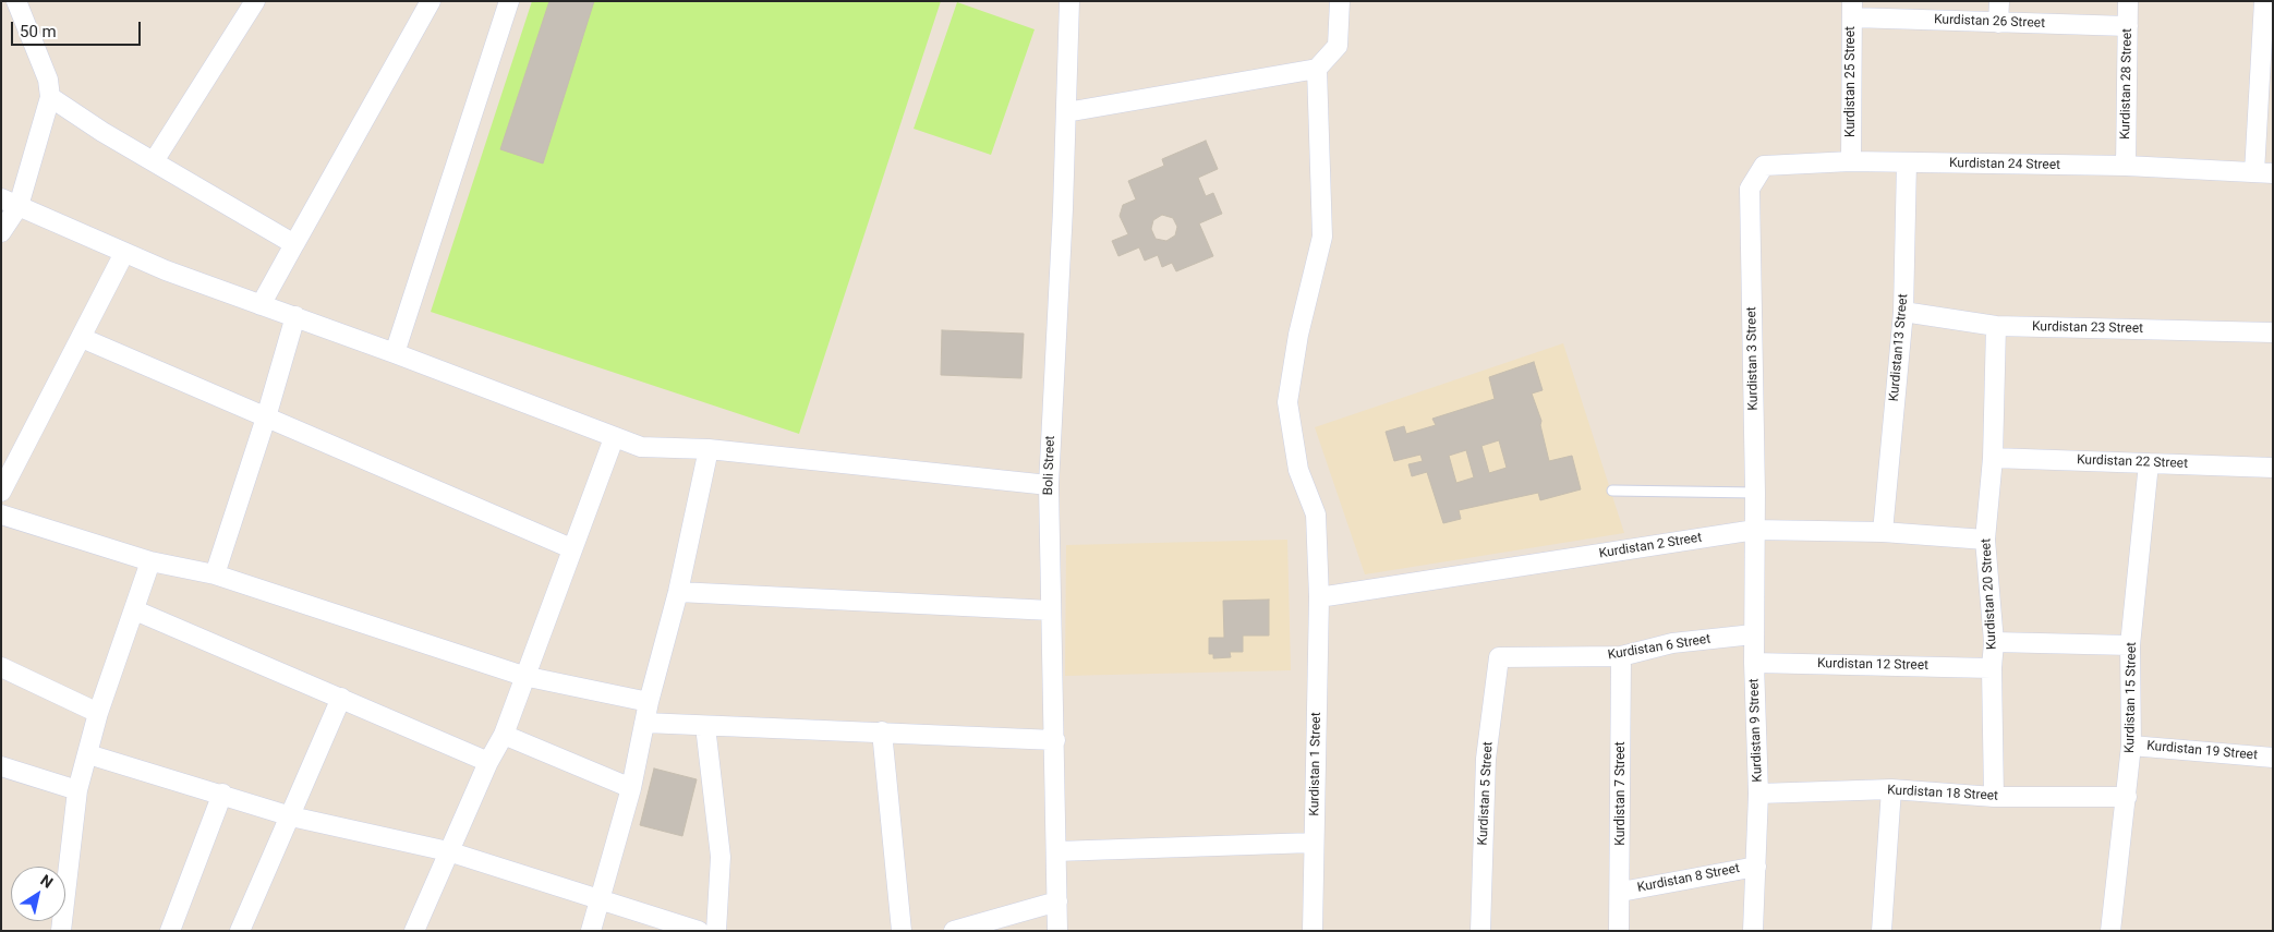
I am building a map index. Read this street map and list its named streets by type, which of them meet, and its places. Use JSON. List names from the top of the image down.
{
  "streets": {
    "street": [
      "Kurdistan 26 Street",
      "Kurdistan 25 Street",
      "Kurdistan 28 Street",
      "Kurdistan 24 Street",
      "Kurdistan 23 Street",
      "Kurdistan13 Street",
      "Kurdistan 3 Street",
      "Kurdistan 22 Street",
      "Boli Street",
      "Kurdistan 2 Street",
      "Kurdistan 20 Street",
      "Kurdistan 6 Street",
      "Kurdistan 12 Street",
      "Kurdistan 15 Street",
      "Kurdistan 9 Street",
      "Kurdistan 19 Street",
      "Kurdistan 1 Street",
      "Kurdistan 5 Street",
      "Kurdistan 7 Street",
      "Kurdistan 18 Street",
      "Kurdistan 8 Street"
    ]
  },
  "crossings": [
    ["Kurdistan 26 Street", "Kurdistan 25 Street"],
    ["Kurdistan 26 Street", "Kurdistan 28 Street"],
    ["Kurdistan 25 Street", "Kurdistan 24 Street"],
    ["Kurdistan 28 Street", "Kurdistan 24 Street"],
    ["Kurdistan 24 Street", "Kurdistan13 Street"],
    ["Kurdistan 24 Street", "Kurdistan 3 Street"],
    ["Kurdistan 23 Street", "Kurdistan13 Street"],
    ["Kurdistan 23 Street", "Kurdistan 20 Street"],
    ["Kurdistan13 Street", "Kurdistan 2 Street"],
    ["Kurdistan 3 Street", "Kurdistan 2 Street"],
    ["Kurdistan 3 Street", "Kurdistan 9 Street"],
    ["Kurdistan 22 Street", "Kurdistan 20 Street"],
    ["Kurdistan 22 Street", "Kurdistan 15 Street"],
    ["Kurdistan 2 Street", "Kurdistan 20 Street"],
    ["Kurdistan 2 Street", "Kurdistan 9 Street"],
    ["Kurdistan 2 Street", "Kurdistan 1 Street"],
    ["Kurdistan 20 Street", "Kurdistan 12 Street"],
    ["Kurdistan 20 Street", "Kurdistan 18 Street"],
    ["Kurdistan 6 Street", "Kurdistan 9 Street"],
    ["Kurdistan 6 Street", "Kurdistan 5 Street"],
    ["Kurdistan 6 Street", "Kurdistan 7 Street"],
    ["Kurdistan 12 Street", "Kurdistan 9 Street"],
    ["Kurdistan 15 Street", "Kurdistan 19 Street"],
    ["Kurdistan 15 Street", "Kurdistan 18 Street"],
    ["Kurdistan 9 Street", "Kurdistan 18 Street"],
    ["Kurdistan 9 Street", "Kurdistan 8 Street"],
    ["Kurdistan 7 Street", "Kurdistan 8 Street"]
  ],
  "scale_bar": "50 m",
  "north": "top right"
}
